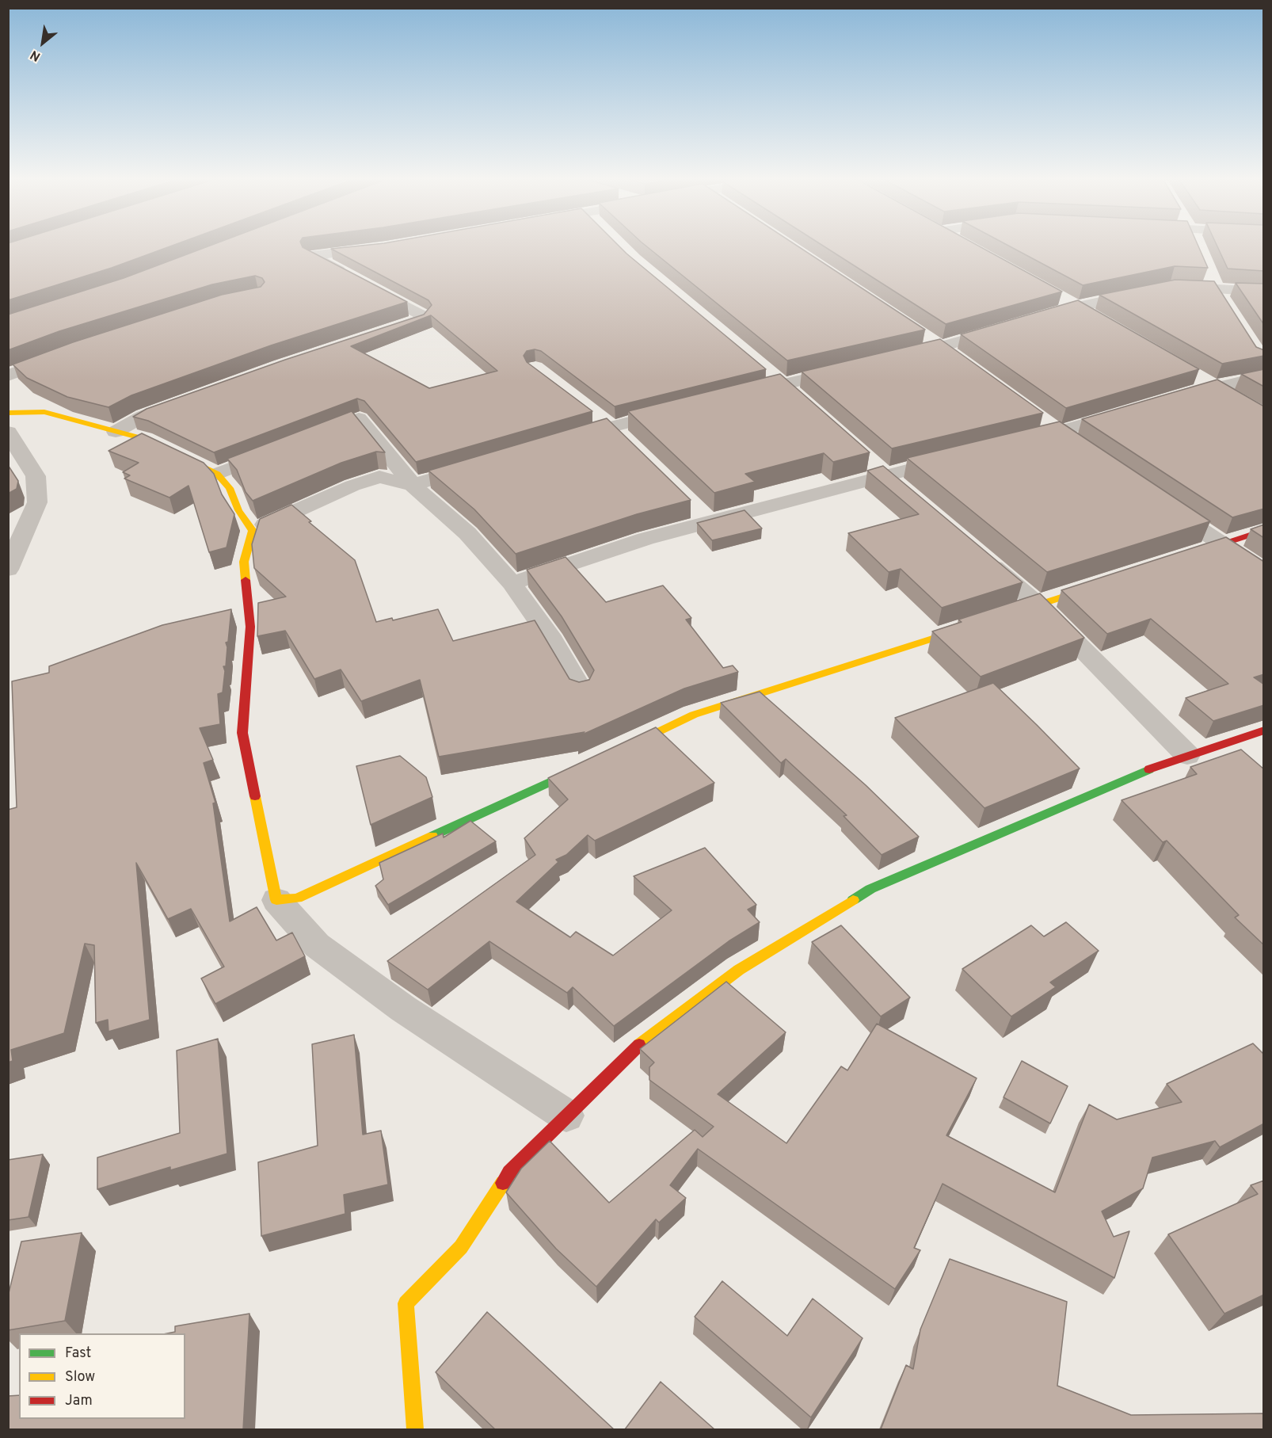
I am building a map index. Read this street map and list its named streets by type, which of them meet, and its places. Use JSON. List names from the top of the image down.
{
  "legend": ["Fast", "Slow", "Jam"],
  "north": "bottom left"
}
